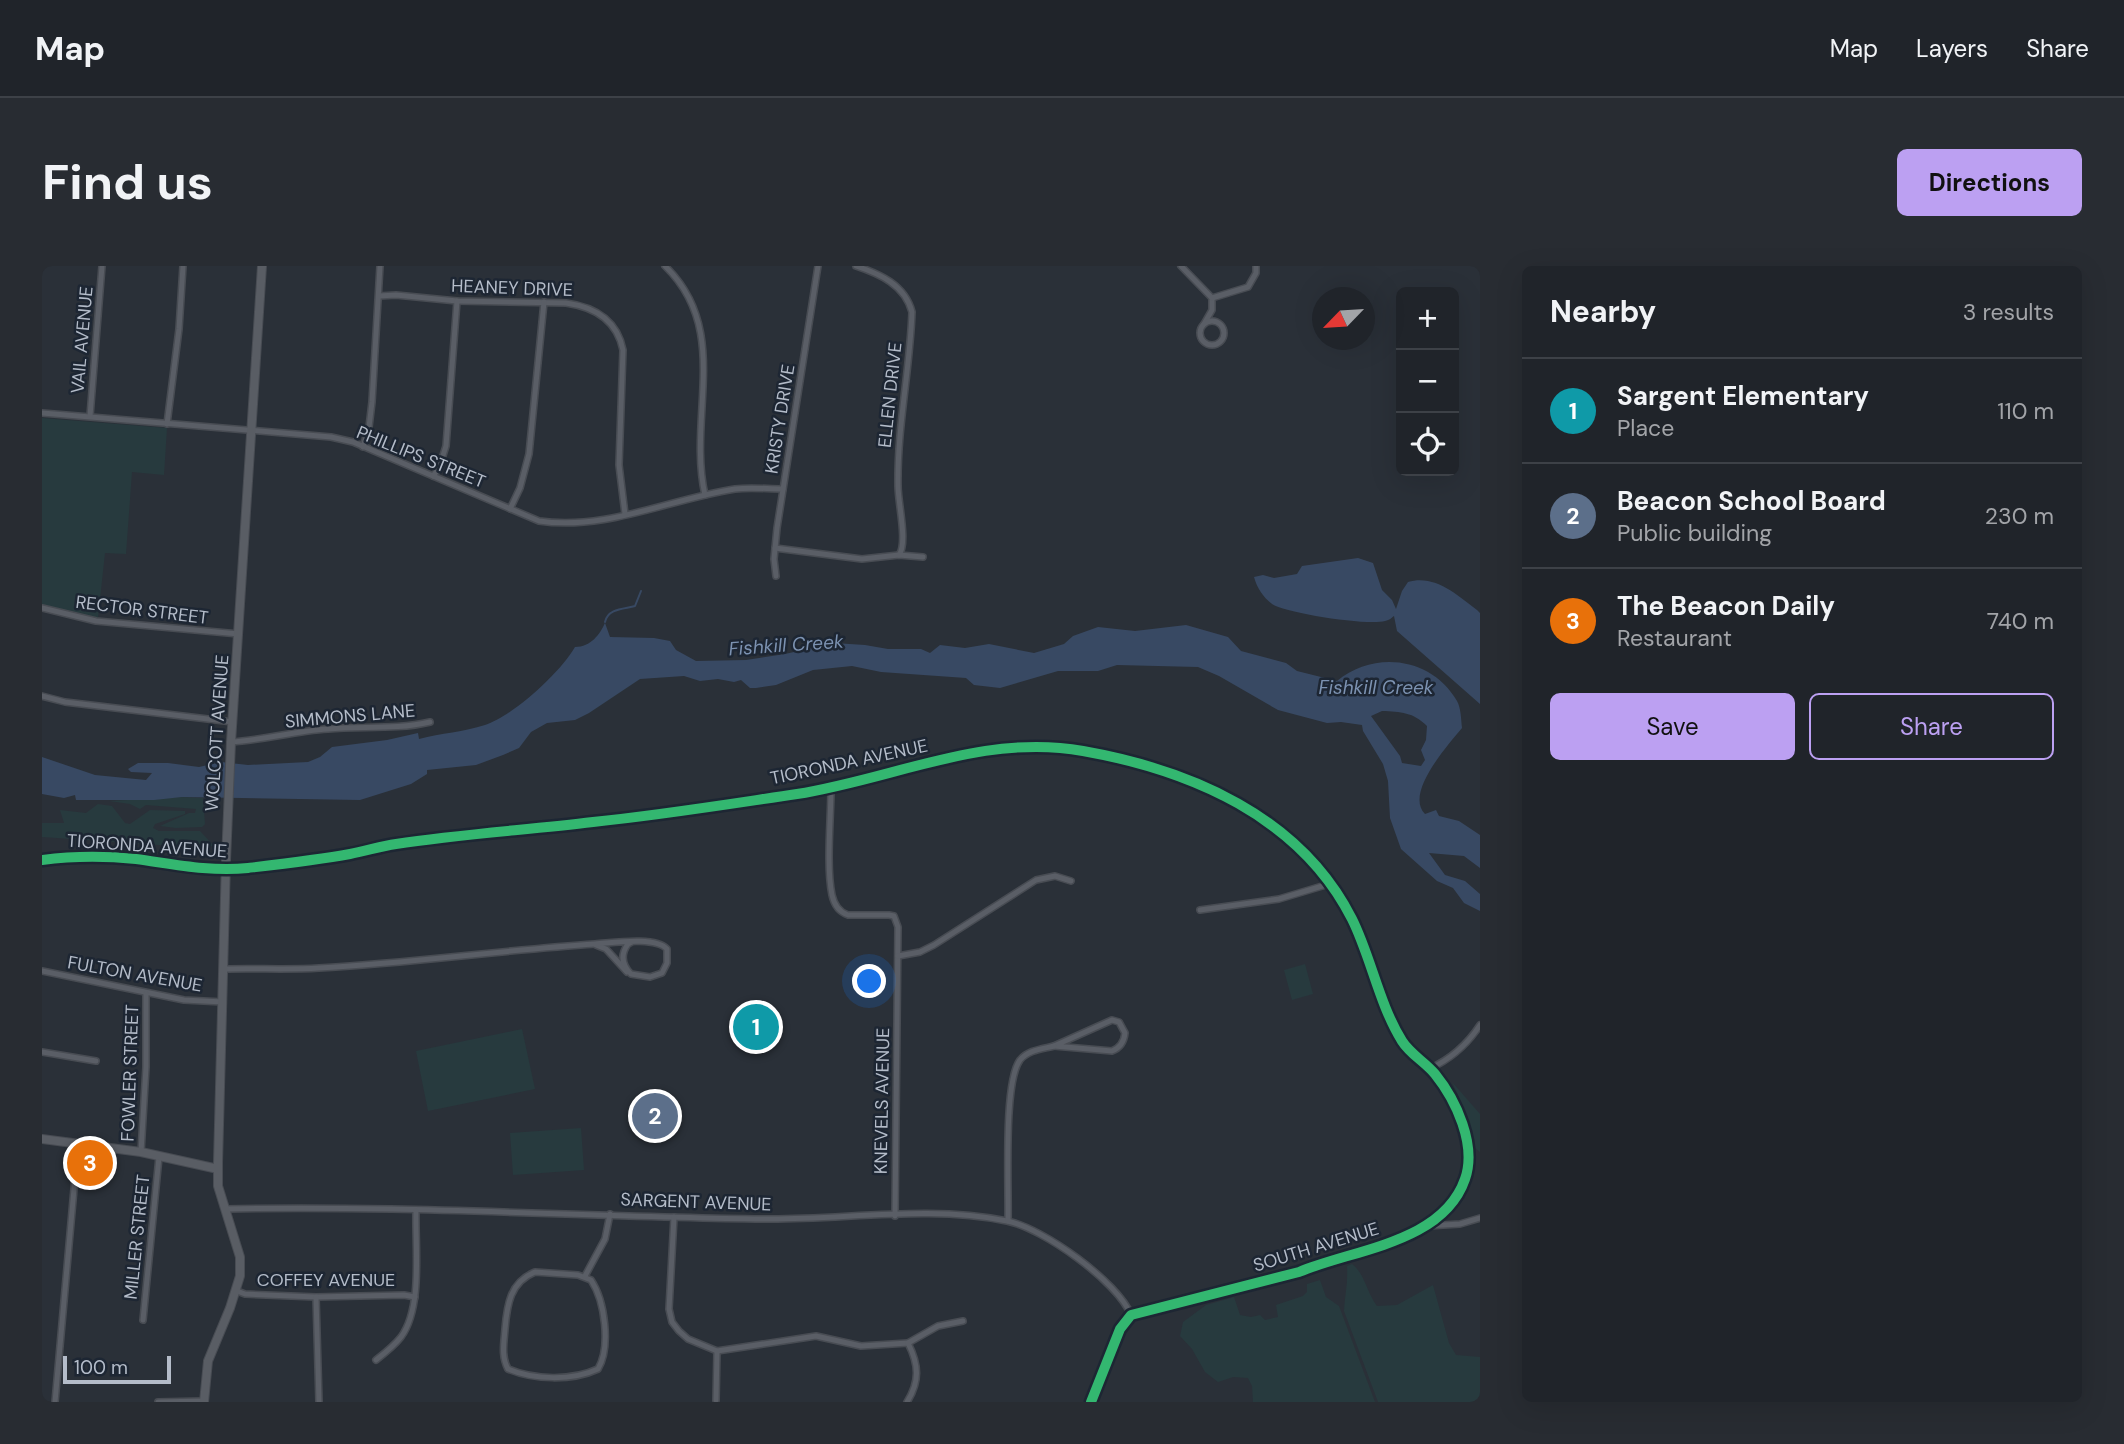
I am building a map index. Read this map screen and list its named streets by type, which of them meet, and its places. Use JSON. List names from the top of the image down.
{
  "streets": {
    "main road": ["WOLCOTT AVENUE"],
    "street": [
      "HEANEY DRIVE",
      "VAIL AVENUE",
      "ELLEN DRIVE",
      "KRISTY DRIVE",
      "PHILLIPS STREET",
      "RECTOR STREET",
      "SIMMONS LANE",
      "TIORONDA AVENUE",
      "FULTON AVENUE",
      "FOWLER STREET",
      "KNEVELS AVENUE",
      "SARGENT AVENUE",
      "MILLER STREET",
      "SOUTH AVENUE",
      "COFFEY AVENUE"
    ]
  },
  "crossings": [
    ["HEANEY DRIVE", "PHILLIPS STREET"],
    ["VAIL AVENUE", "PHILLIPS STREET"],
    ["KRISTY DRIVE", "PHILLIPS STREET"],
    ["PHILLIPS STREET", "WOLCOTT AVENUE"],
    ["RECTOR STREET", "WOLCOTT AVENUE"],
    ["SIMMONS LANE", "WOLCOTT AVENUE"],
    ["WOLCOTT AVENUE", "TIORONDA AVENUE"],
    ["WOLCOTT AVENUE", "FULTON AVENUE"],
    ["WOLCOTT AVENUE", "SARGENT AVENUE"],
    ["WOLCOTT AVENUE", "COFFEY AVENUE"],
    ["TIORONDA AVENUE", "KNEVELS AVENUE"],
    ["TIORONDA AVENUE", "SOUTH AVENUE"],
    ["FULTON AVENUE", "FOWLER STREET"],
    ["KNEVELS AVENUE", "SARGENT AVENUE"],
    ["SARGENT AVENUE", "SOUTH AVENUE"]
  ],
  "water": ["Fishkill Creek"],
  "scale_bar": "100 m",
  "north": "bottom left",
  "page": {
    "header": "Map",
    "nav": ["Map", "Layers", "Share"],
    "buttons": [
      "Directions",
      ["Save", "Share"]
    ],
    "title": "Find us",
    "heading": ["Nearby", "3 results"],
    "map_buttons": ["+", "−"],
    "list": [
      {
        "mark": "1",
        "name": "Sargent Elementary",
        "note": "Place",
        "value": "110 m"
      },
      {
        "mark": "2",
        "name": "Beacon School Board",
        "note": "Public building",
        "value": "230 m"
      },
      {
        "mark": "3",
        "name": "The Beacon Daily",
        "note": "Restaurant",
        "value": "740 m"
      }
    ],
    "pins": ["1", "2", "3"],
    "scale": "100 m"
  }
}
